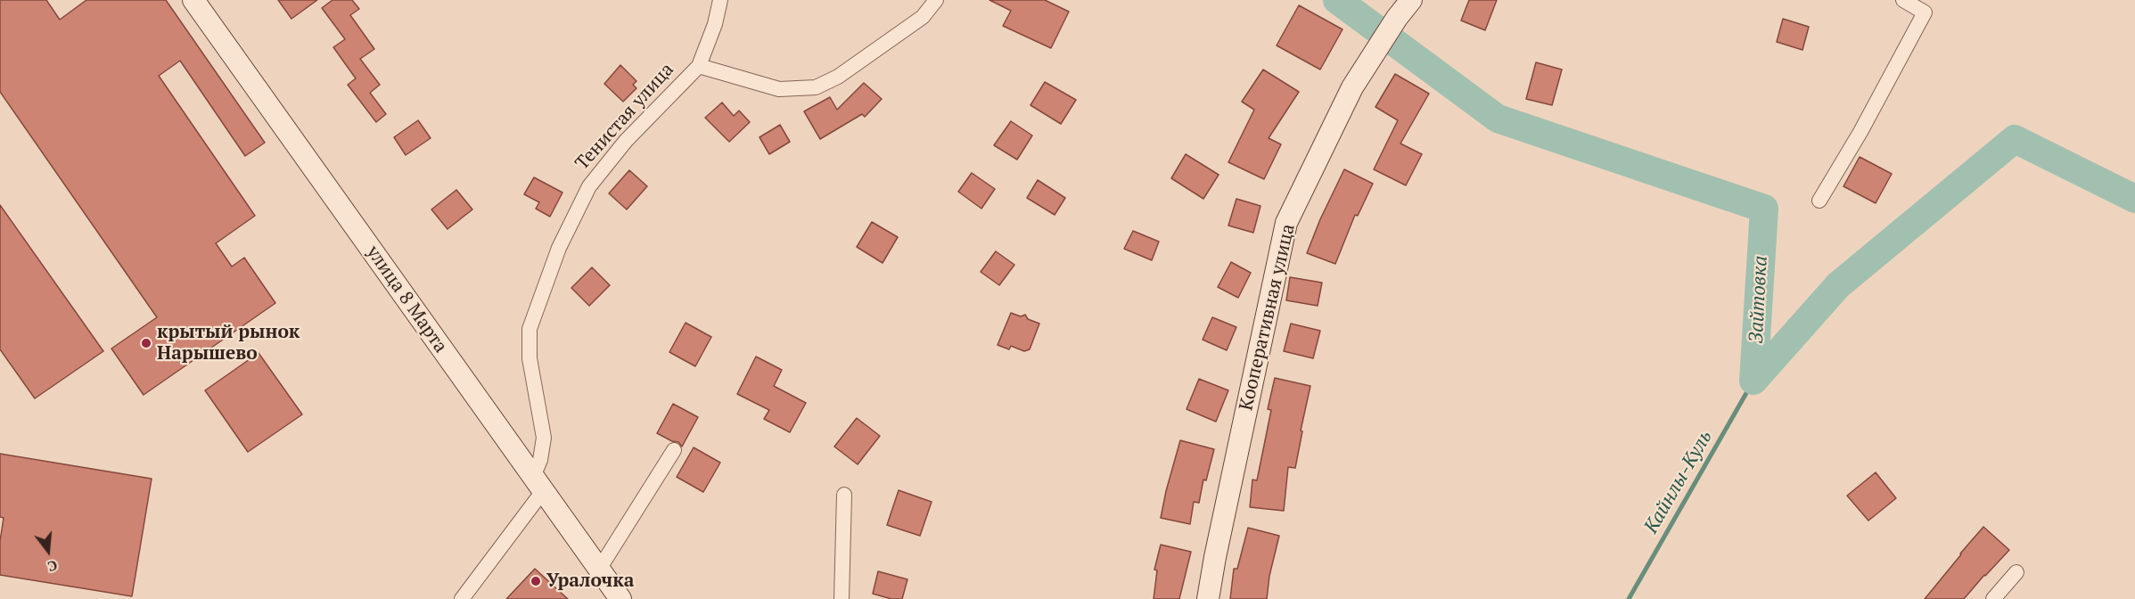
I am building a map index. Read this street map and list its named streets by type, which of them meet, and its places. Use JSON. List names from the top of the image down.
{
  "streets": {
    "main road": ["улица 8 Марта", "Кооперативная улица"],
    "street": ["Тенистая улица"]
  },
  "crossings": [
    ["Тенистая улица", "улица 8 Марта"]
  ],
  "water": ["Зайтовка", "Кайнлы-Куль"],
  "places": ["крытый рынок Нарышево", "Уралочка"],
  "north": "bottom"
}
